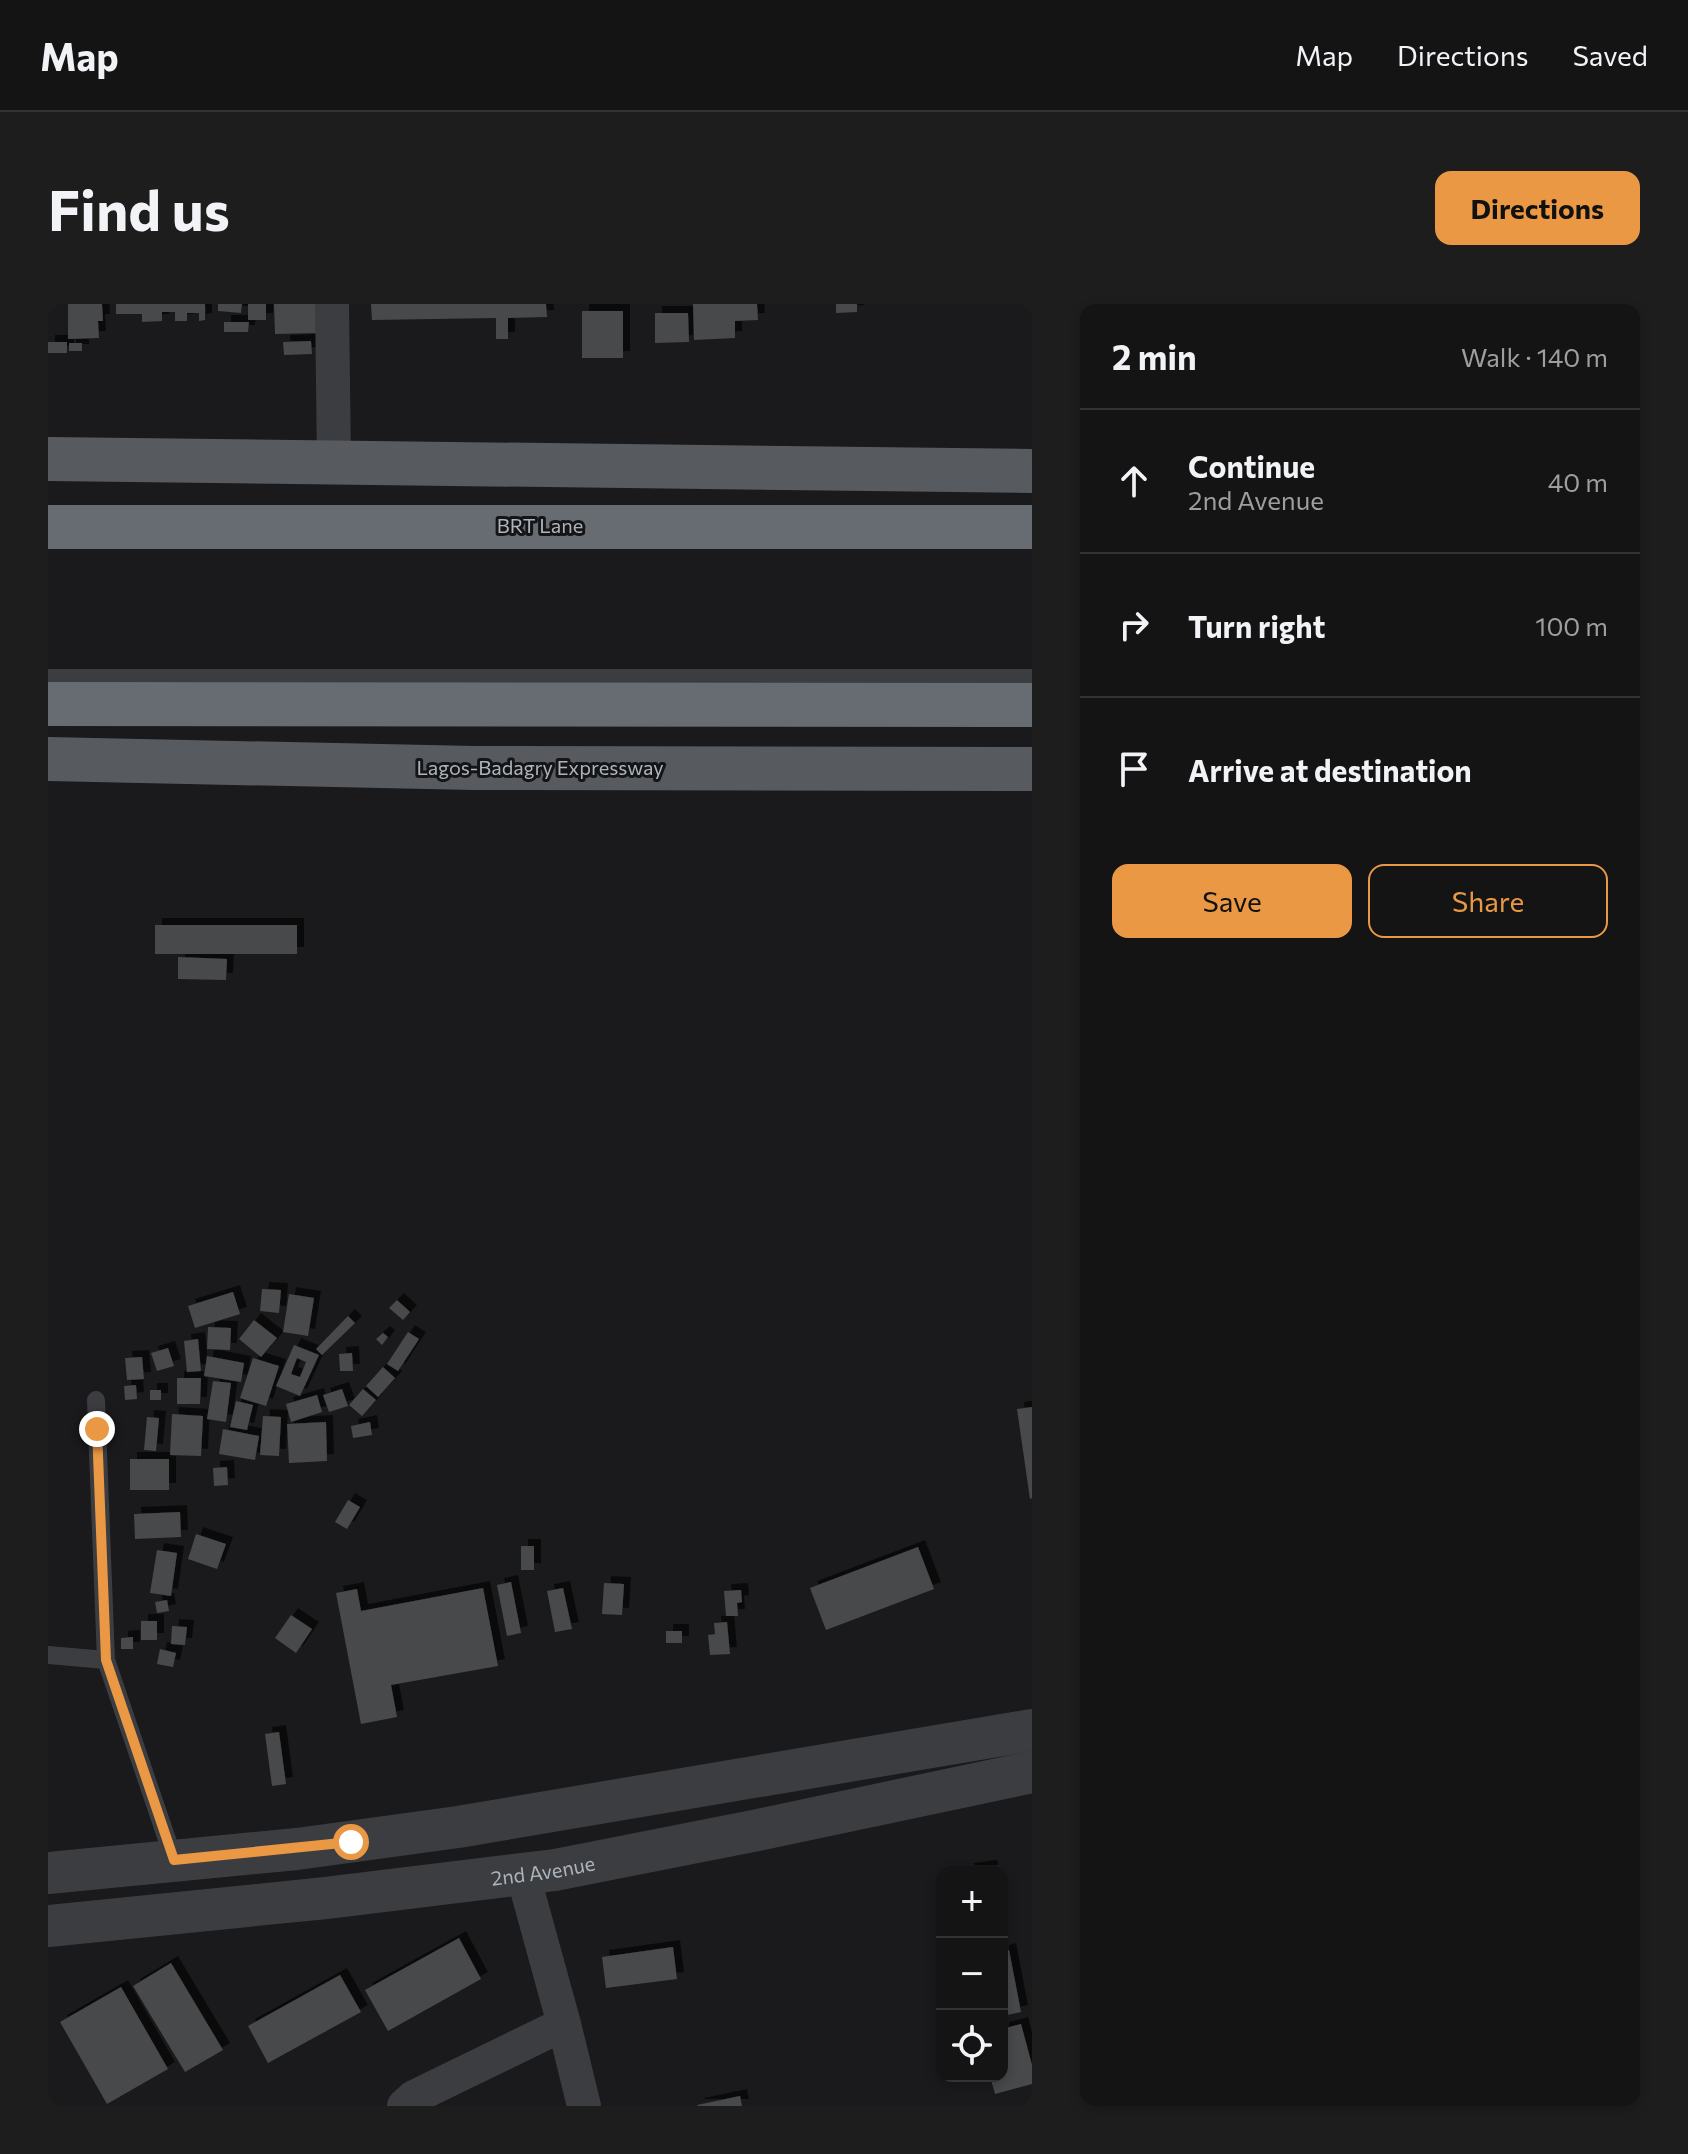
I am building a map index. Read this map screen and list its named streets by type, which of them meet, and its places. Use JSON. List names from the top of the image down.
{
  "streets": {
    "main road": ["Lagos-Badagry Expressway"],
    "street": ["2nd Avenue"]
  },
  "page": {
    "header": "Map",
    "nav": ["Map", "Directions", "Saved"],
    "buttons": [
      "Directions",
      ["Save", "Share"]
    ],
    "title": "Find us",
    "heading": ["2 min", "Walk · 140 m"],
    "list": [
      ["Continue", "2nd Avenue", "40 m"],
      ["Turn right", "100 m"],
      "Arrive at destination"
    ],
    "map_buttons": ["+", "−"]
  }
}
